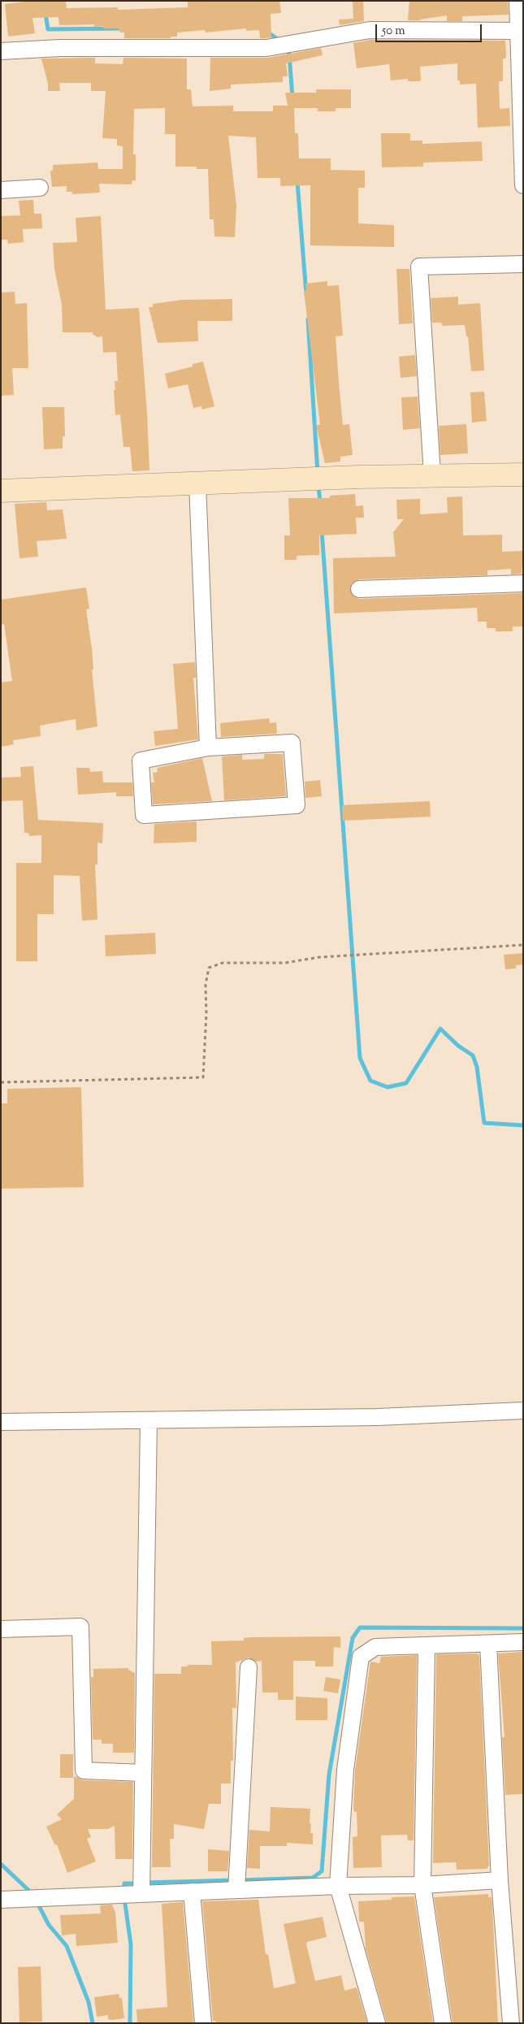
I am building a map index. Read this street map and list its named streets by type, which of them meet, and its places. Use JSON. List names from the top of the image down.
{
  "scale_bar": "50 m"
}
